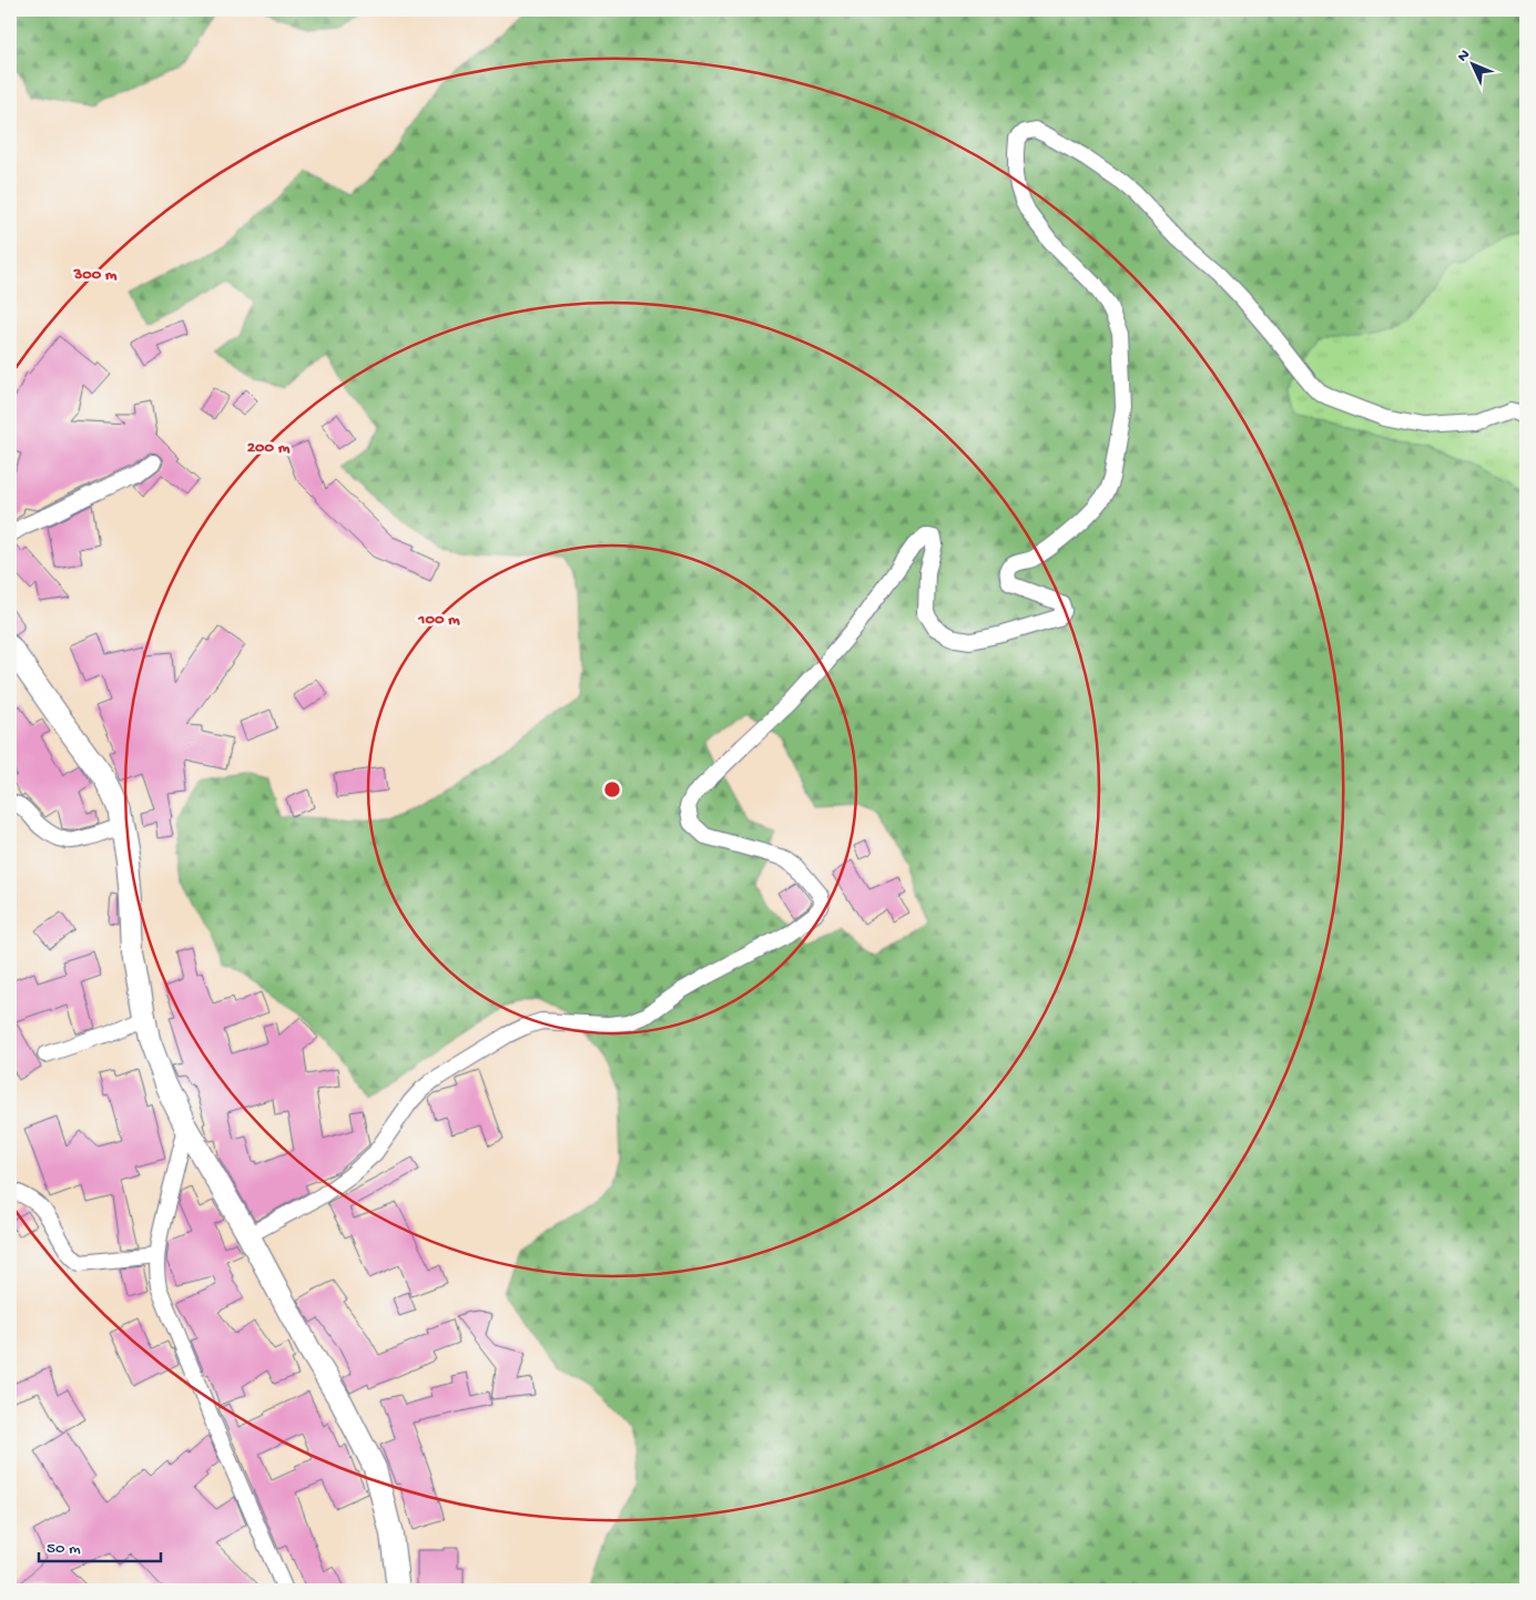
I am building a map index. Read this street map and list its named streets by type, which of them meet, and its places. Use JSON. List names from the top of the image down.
{
  "scale_bar": "50 m",
  "north": "top left",
  "rings": ["300 m", "200 m", "100 m"]
}
